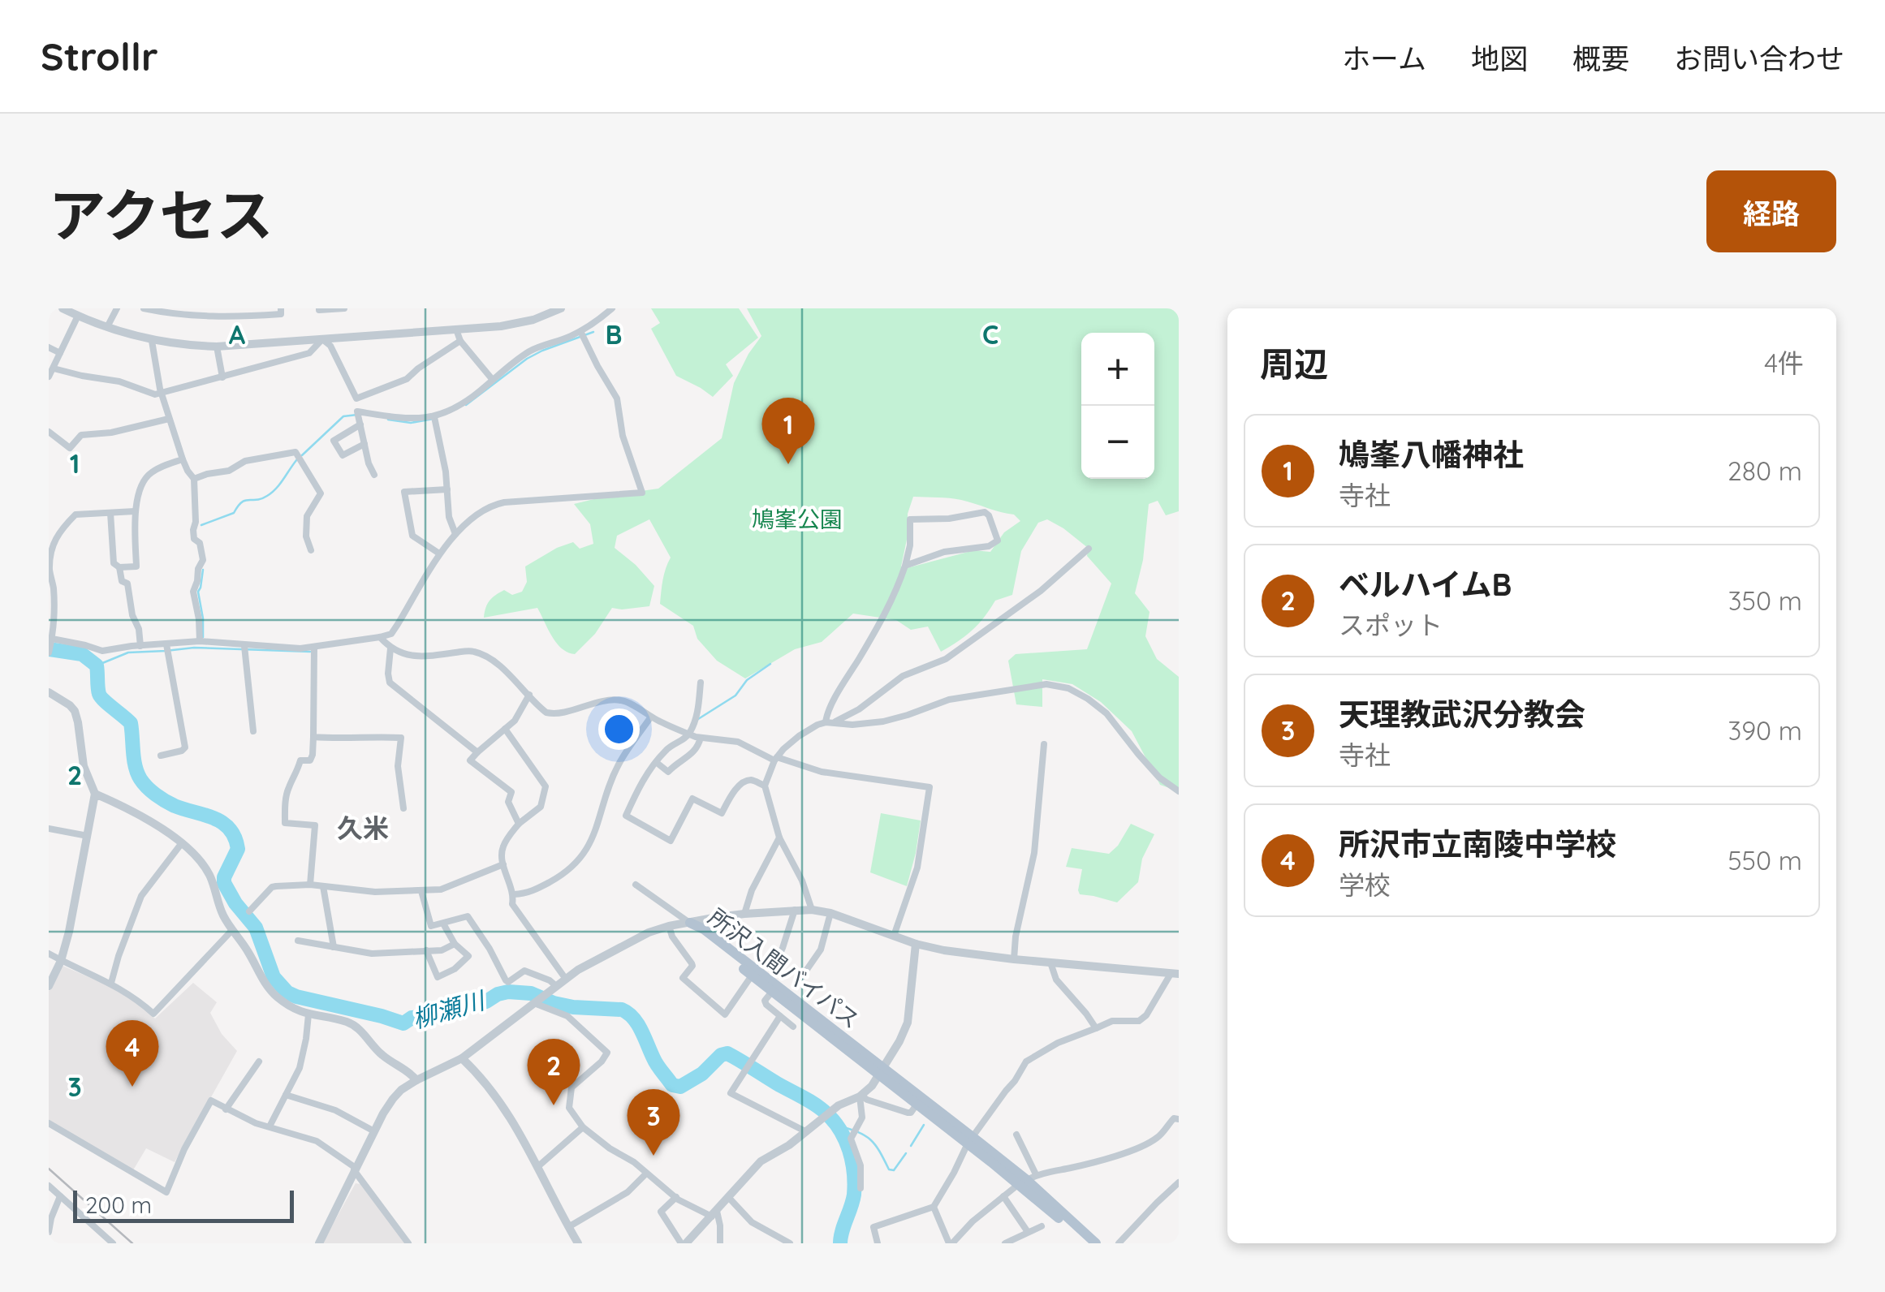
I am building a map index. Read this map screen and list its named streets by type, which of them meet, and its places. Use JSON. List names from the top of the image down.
{
  "streets": {
    "main road": ["所沢入間バイパス"]
  },
  "districts": ["久米"],
  "water": ["柳瀬川"],
  "parks": ["鳩峯公園"],
  "scale_bar": "200 m",
  "page": {
    "header": "Strollr",
    "nav": [
      "ホーム",
      "地図",
      "概要",
      "お問い合わせ"
    ],
    "title": "アクセス",
    "buttons": "経路",
    "heading": ["周辺", "4件"],
    "map_buttons": ["+", "−"],
    "pins": [
      "1",
      "4",
      "2",
      "3"
    ],
    "list": [
      {
        "mark": "1",
        "name": "鳩峯八幡神社",
        "note": "寺社",
        "value": "280 m"
      },
      {
        "mark": "2",
        "name": "ベルハイムB",
        "note": "スポット",
        "value": "350 m"
      },
      {
        "mark": "3",
        "name": "天理教武沢分教会",
        "note": "寺社",
        "value": "390 m"
      },
      {
        "mark": "4",
        "name": "所沢市立南陵中学校",
        "note": "学校",
        "value": "550 m"
      }
    ],
    "scale": "200 m"
  },
  "grid": {
    "columns": ["A", "B", "C"],
    "rows": ["1", "2", "3"]
  }
}
